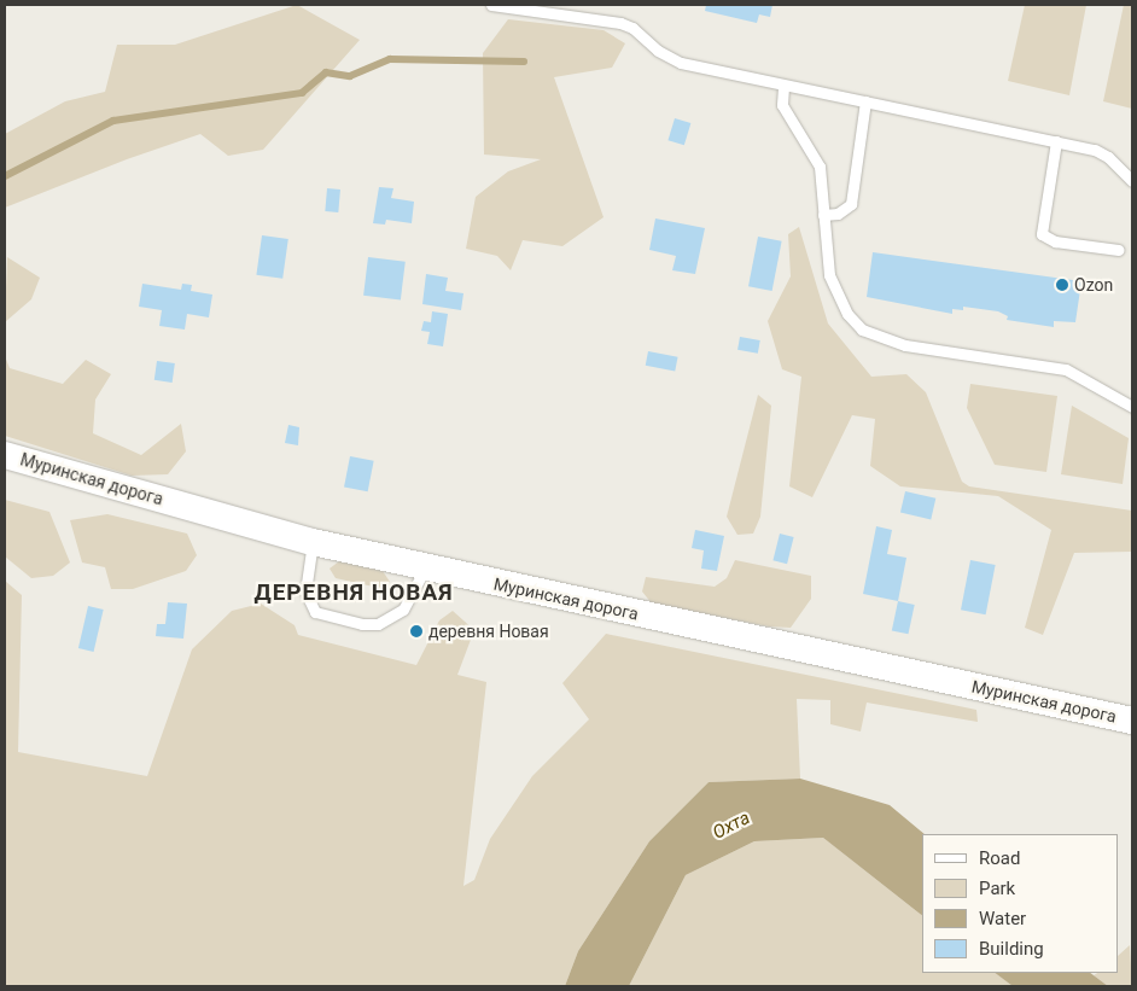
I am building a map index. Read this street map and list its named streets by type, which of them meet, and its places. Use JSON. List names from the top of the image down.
{
  "streets": {
    "street": ["Муринская дорога"]
  },
  "districts": ["ДЕРЕВНЯ НОВАЯ"],
  "water": ["Охта"],
  "places": ["Ozon", "деревня Новая"],
  "legend": [
    "Road",
    "Park",
    "Water",
    "Building"
  ]
}
